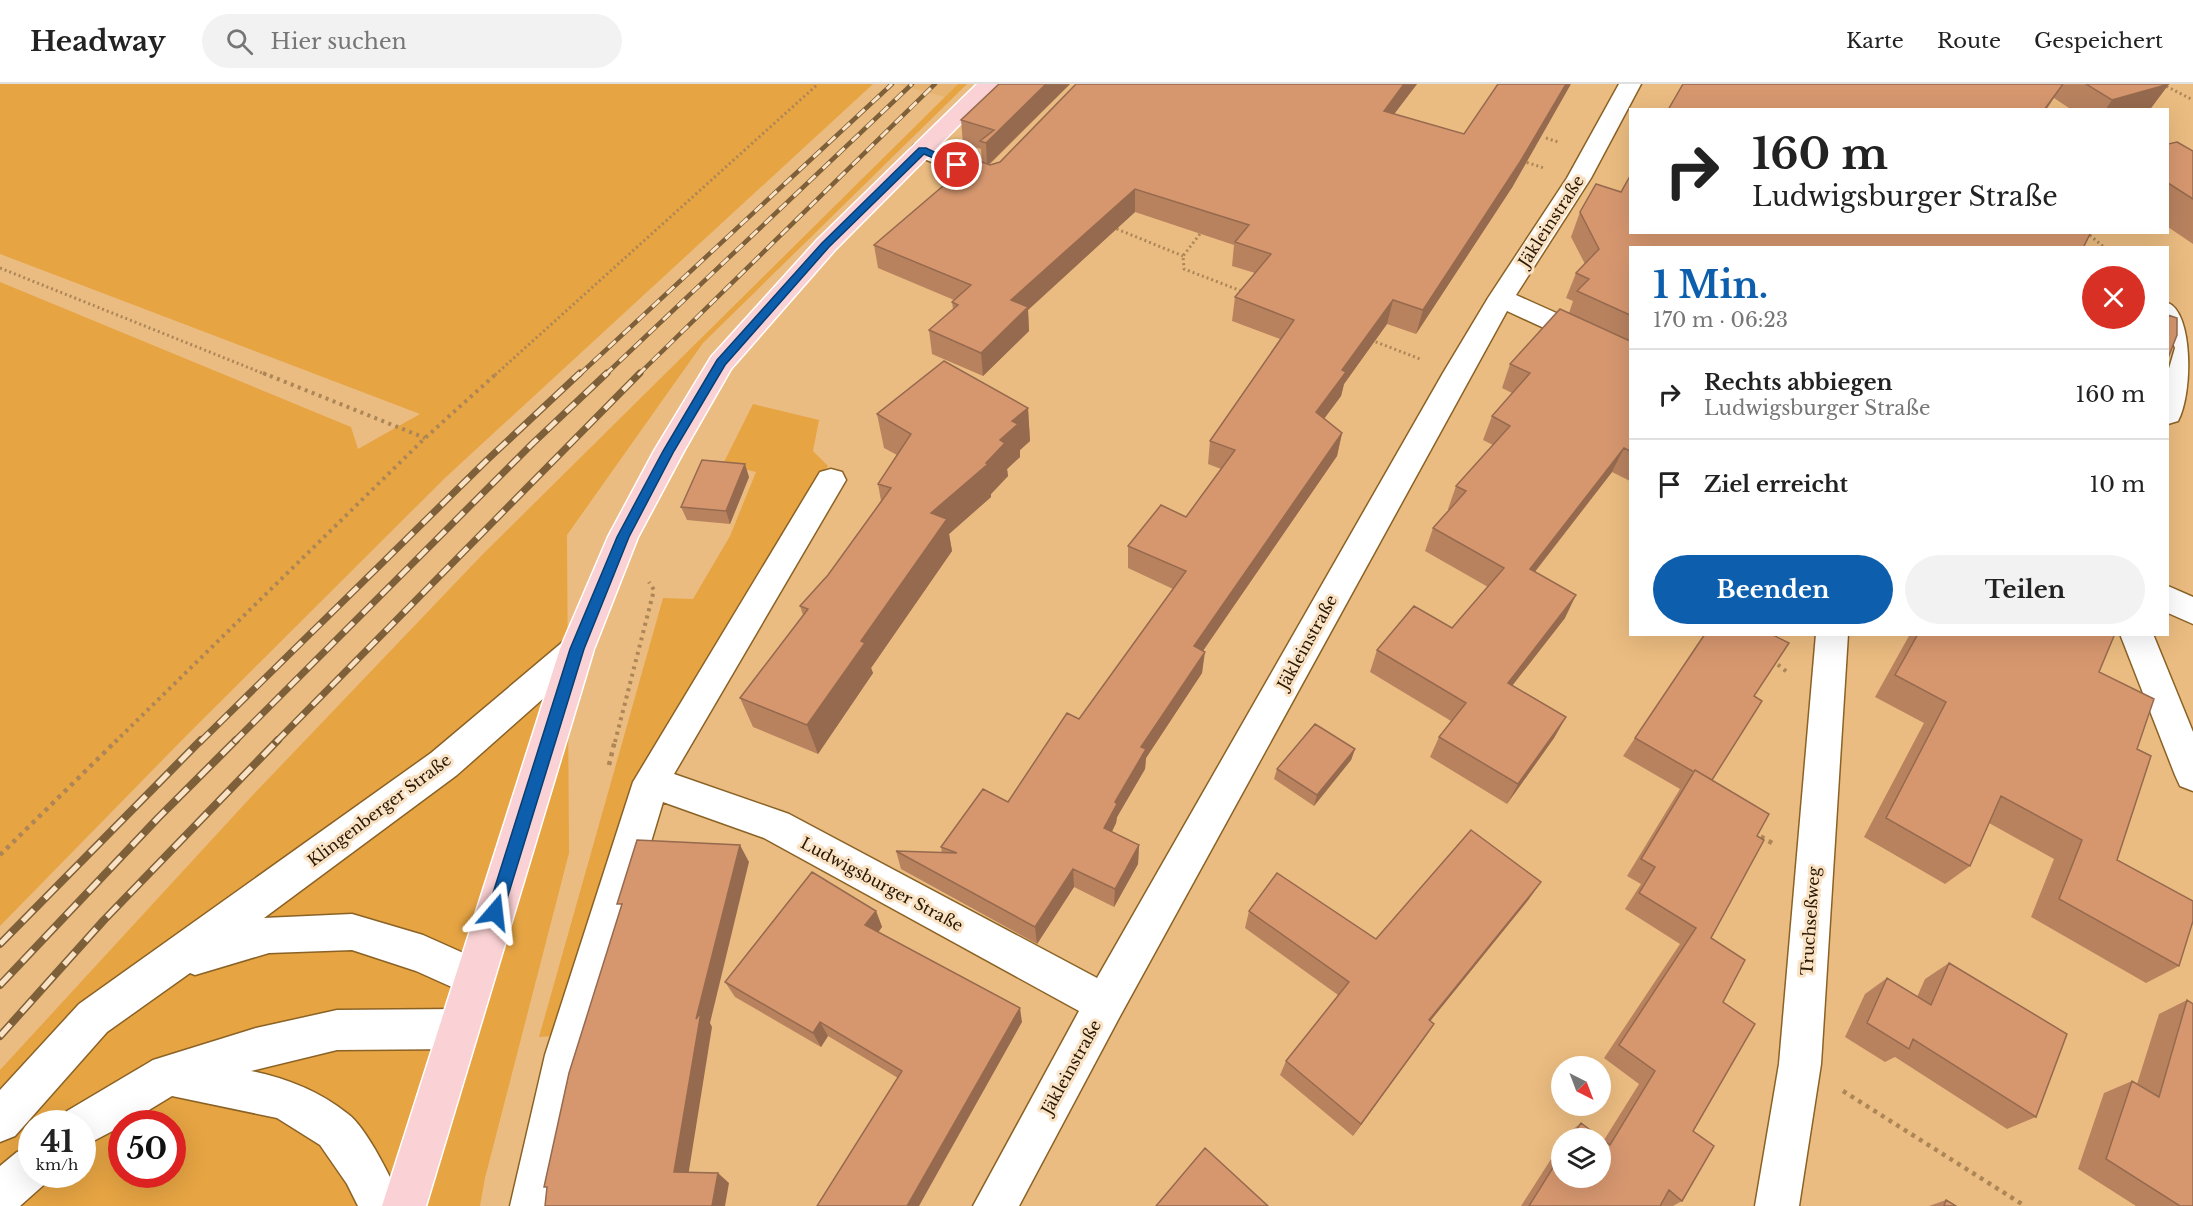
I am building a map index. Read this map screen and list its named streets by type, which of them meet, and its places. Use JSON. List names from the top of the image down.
{
  "streets": {
    "street": [
      "Jäkleinstraße",
      "Klingenberger Straße",
      "Ludwigsburger Straße",
      "Truchseßweg"
    ]
  },
  "crossings": [
    ["Jäkleinstraße", "Ludwigsburger Straße"]
  ],
  "north": "bottom right",
  "page": {
    "header": "Headway",
    "search": "Hier suchen",
    "nav": ["Karte", "Route", "Gespeichert"],
    "turn": ["160 m", "Ludwigsburger Straße"],
    "heading": ["1 Min.", "170 m · 06:23"],
    "list": [
      {
        "name": "Rechts abbiegen",
        "note": "Ludwigsburger Straße",
        "value": "160 m"
      },
      {
        "name": "Ziel erreicht",
        "value": "10 m"
      }
    ],
    "buttons": ["Beenden", "Teilen"],
    "speed": "41 km/h",
    "limit": "50"
  }
}
